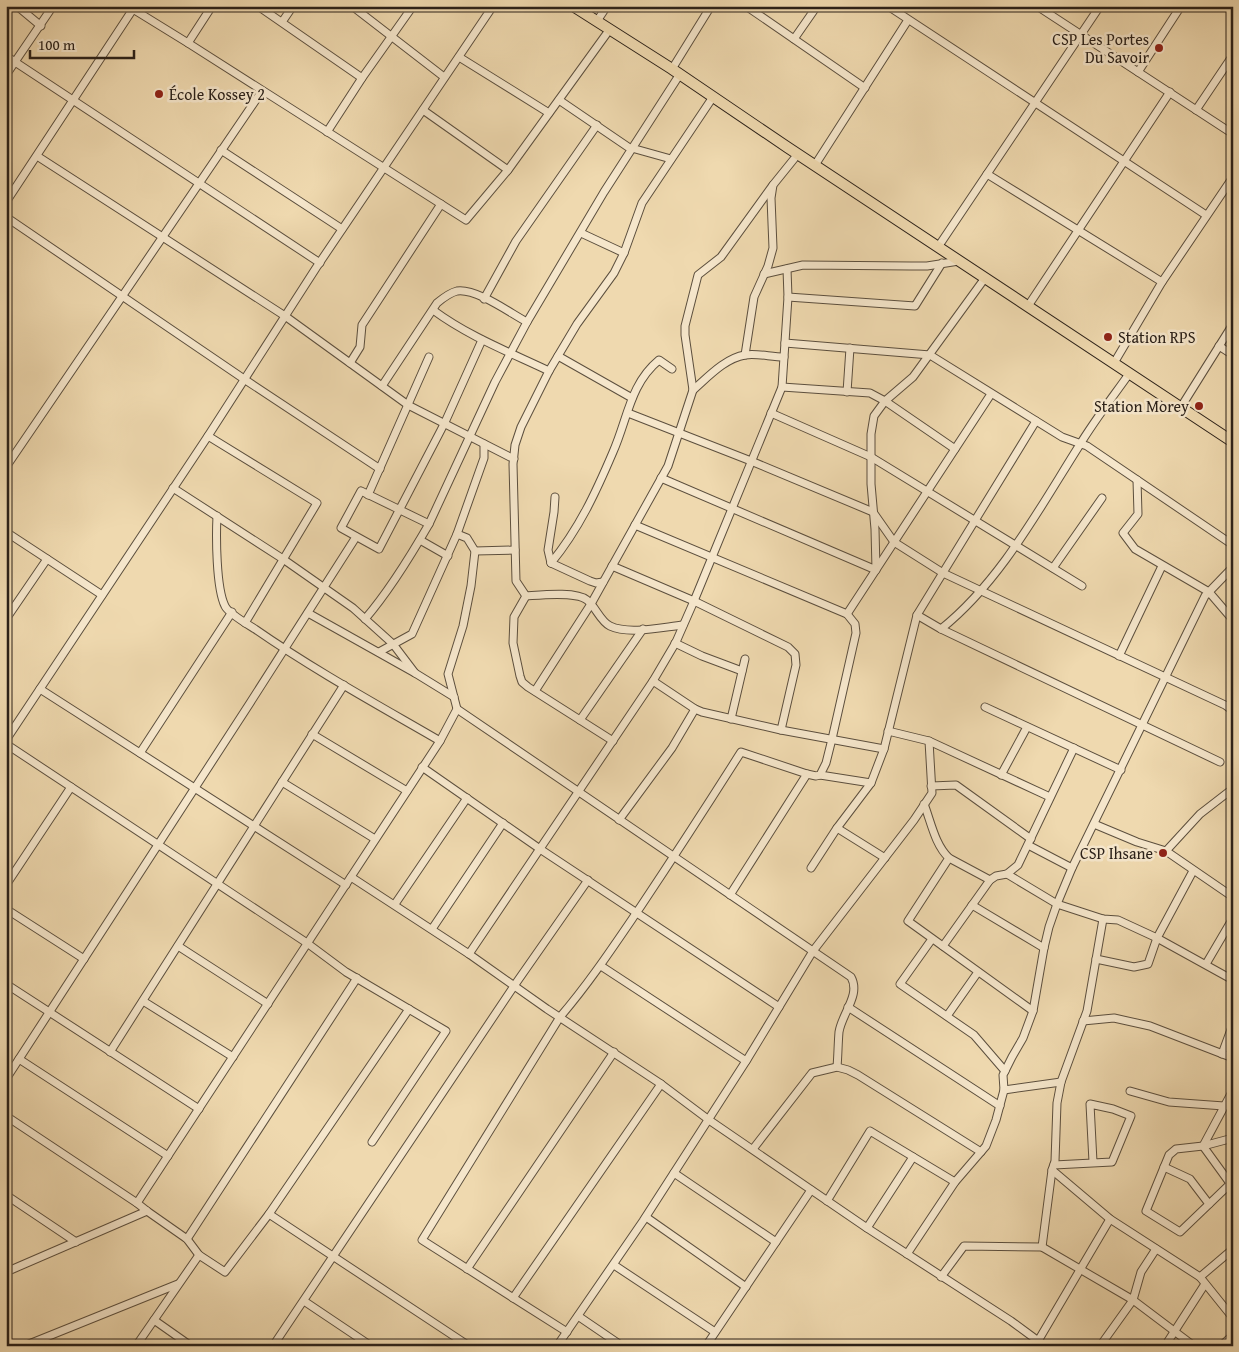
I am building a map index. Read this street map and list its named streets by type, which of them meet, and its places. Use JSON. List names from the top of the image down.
{
  "places": [
    "CSP Les Portes Du Savoir",
    "École Kossey 2",
    "Station RPS",
    "Station Morey",
    "CSP Ihsane"
  ],
  "scale_bar": "100 m"
}
